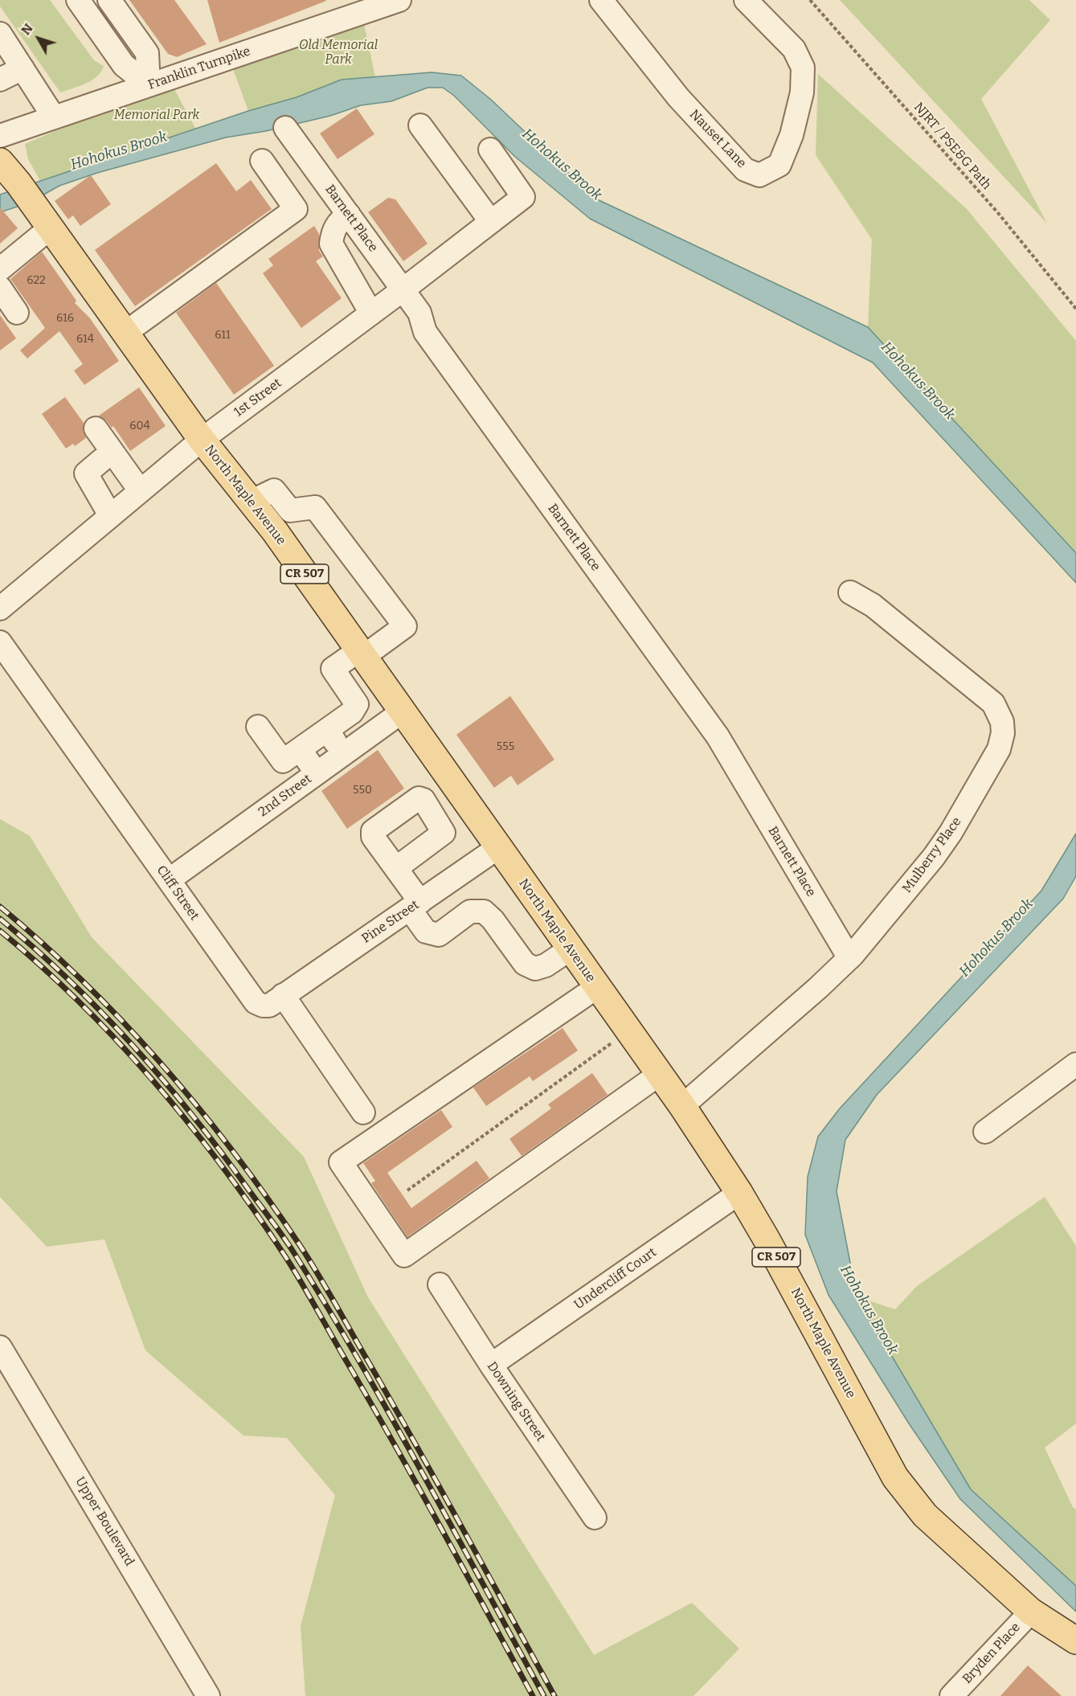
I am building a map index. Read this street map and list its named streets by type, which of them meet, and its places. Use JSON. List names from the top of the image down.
{
  "streets": {
    "main road": ["North Maple Avenue", "CR 507"],
    "street": [
      "Franklin Turnpike",
      "Nauset Lane",
      "Barnett Place",
      "1st Street",
      "2nd Street",
      "Mulberry Place",
      "Cliff Street",
      "Pine Street",
      "Undercliff Court",
      "Downing Street",
      "Upper Boulevard",
      "Bryden Place"
    ],
    "path": ["NJRT / PSE&G Path"]
  },
  "crossings": [
    ["Barnett Place", "1st Street"],
    ["Barnett Place", "Mulberry Place"],
    ["1st Street", "North Maple Avenue"],
    ["North Maple Avenue", "CR 507"],
    ["North Maple Avenue", "2nd Street"],
    ["North Maple Avenue", "Mulberry Place"],
    ["North Maple Avenue", "Pine Street"],
    ["North Maple Avenue", "Undercliff Court"],
    ["North Maple Avenue", "Bryden Place"],
    ["2nd Street", "Cliff Street"],
    ["Cliff Street", "Pine Street"],
    ["Undercliff Court", "Downing Street"]
  ],
  "water": ["Hohokus Brook"],
  "parks": ["Old Memorial Park", "Memorial Park"],
  "house_numbers": [
    "622",
    "616",
    "611",
    "614",
    "604",
    "555",
    "550"
  ],
  "north": "top left"
}
